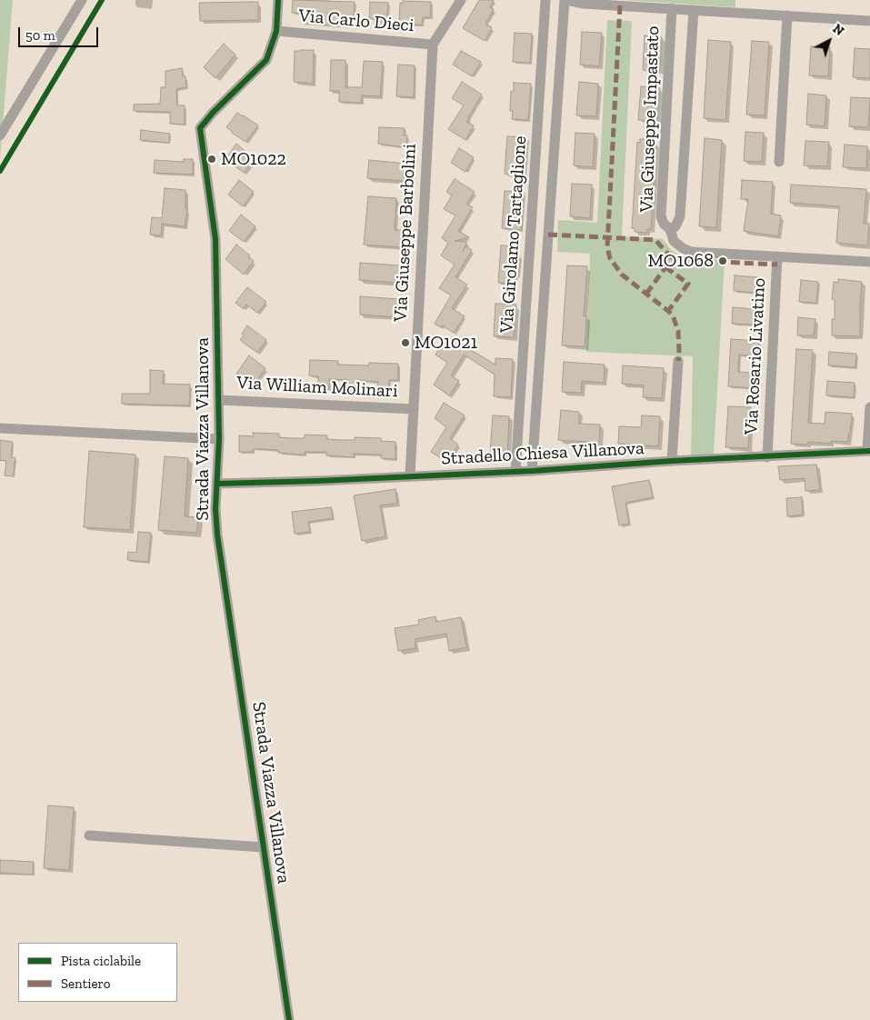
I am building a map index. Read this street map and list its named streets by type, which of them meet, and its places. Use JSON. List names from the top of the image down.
{
  "streets": {
    "street": [
      "Via Carlo Dieci",
      "Via Giuseppe Impastato",
      "Via Giuseppe Barbolini",
      "Via Girolamo Tartaglione",
      "Via Rosario Livatino",
      "Via William Molinari",
      "Strada Viazza Villanova",
      "Stradello Chiesa Villanova"
    ]
  },
  "crossings": [
    ["Via Carlo Dieci", "Via Giuseppe Barbolini"],
    ["Via Carlo Dieci", "Strada Viazza Villanova"],
    ["Via Giuseppe Impastato", "Via Rosario Livatino"],
    ["Via Giuseppe Barbolini", "Via William Molinari"],
    ["Via Giuseppe Barbolini", "Stradello Chiesa Villanova"],
    ["Via Girolamo Tartaglione", "Stradello Chiesa Villanova"],
    ["Via Rosario Livatino", "Stradello Chiesa Villanova"],
    ["Via William Molinari", "Strada Viazza Villanova"],
    ["Strada Viazza Villanova", "Stradello Chiesa Villanova"]
  ],
  "places": ["MO1022", "MO1068", "MO1021"],
  "legend": ["Pista ciclabile", "Sentiero"],
  "scale_bar": "50 m",
  "north": "top right"
}
